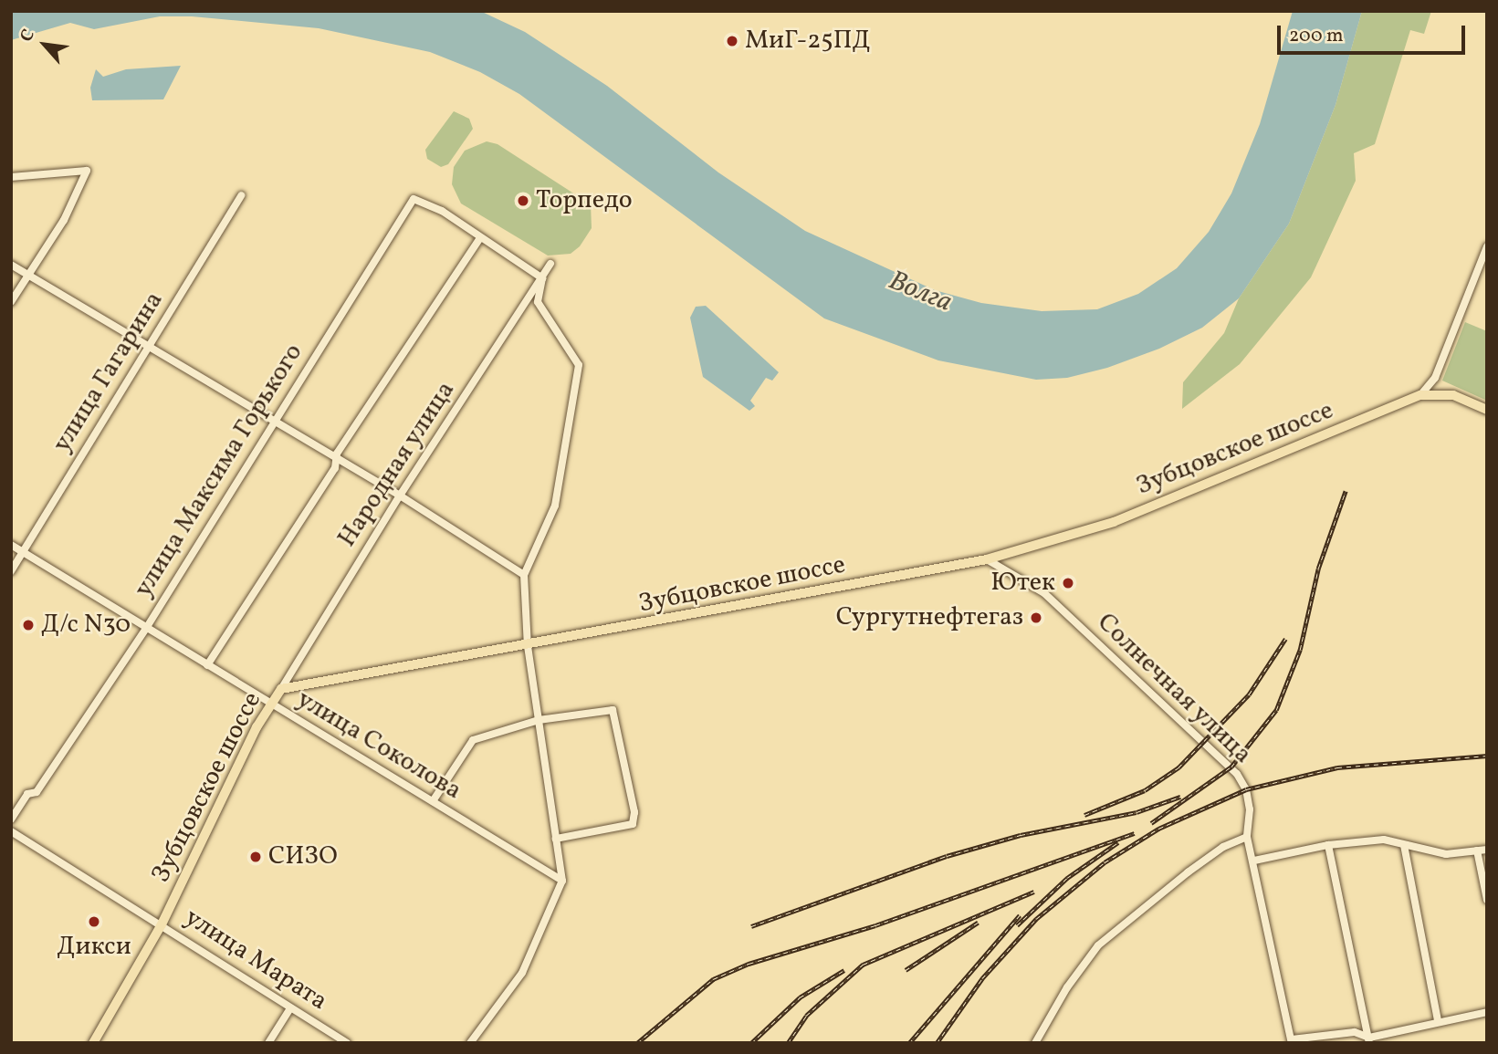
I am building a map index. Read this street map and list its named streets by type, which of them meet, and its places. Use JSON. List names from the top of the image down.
{
  "streets": {
    "main road": ["Зубцовское шоссе"],
    "street": [
      "улица Гагарина",
      "Народная улица",
      "улица Максима Горького",
      "Солнечная улица",
      "улица Соколова",
      "улица Марата"
    ]
  },
  "crossings": [
    ["улица Гагарина", "улица Соколова"],
    ["Зубцовское шоссе", "Народная улица"],
    ["Зубцовское шоссе", "Солнечная улица"],
    ["Зубцовское шоссе", "улица Соколова"],
    ["Зубцовское шоссе", "улица Марата"],
    ["улица Максима Горького", "улица Соколова"]
  ],
  "water": ["Волга"],
  "places": [
    "МиГ-25ПД",
    "Торпедо",
    "Ютек",
    "Сургутнефтегаз",
    "Д/с N30",
    "СИЗО",
    "Дикси"
  ],
  "scale_bar": "200 m",
  "north": "top left"
}
